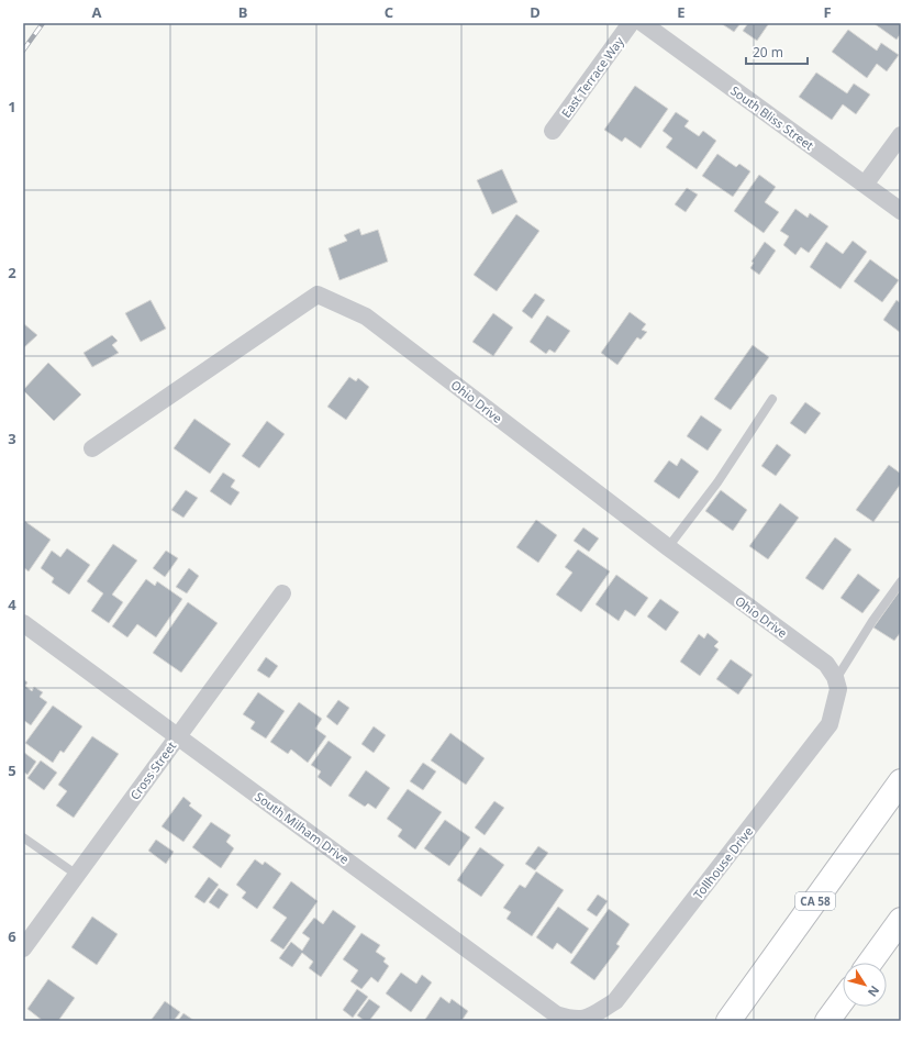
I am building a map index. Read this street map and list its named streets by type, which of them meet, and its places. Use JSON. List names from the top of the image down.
{
  "streets": {
    "highway": ["CA 58"],
    "street": [
      "East Terrace Way",
      "South Bliss Street",
      "Ohio Drive",
      "Cross Street",
      "South Milham Drive",
      "Tollhouse Drive"
    ]
  },
  "crossings": [
    ["Ohio Drive", "Tollhouse Drive"],
    ["Cross Street", "South Milham Drive"],
    ["South Milham Drive", "Tollhouse Drive"]
  ],
  "scale_bar": "20 m",
  "north": "bottom right",
  "grid": {
    "columns": [
      "A",
      "B",
      "C",
      "D",
      "E",
      "F"
    ],
    "rows": [
      "1",
      "2",
      "3",
      "4",
      "5",
      "6"
    ]
  }
}
